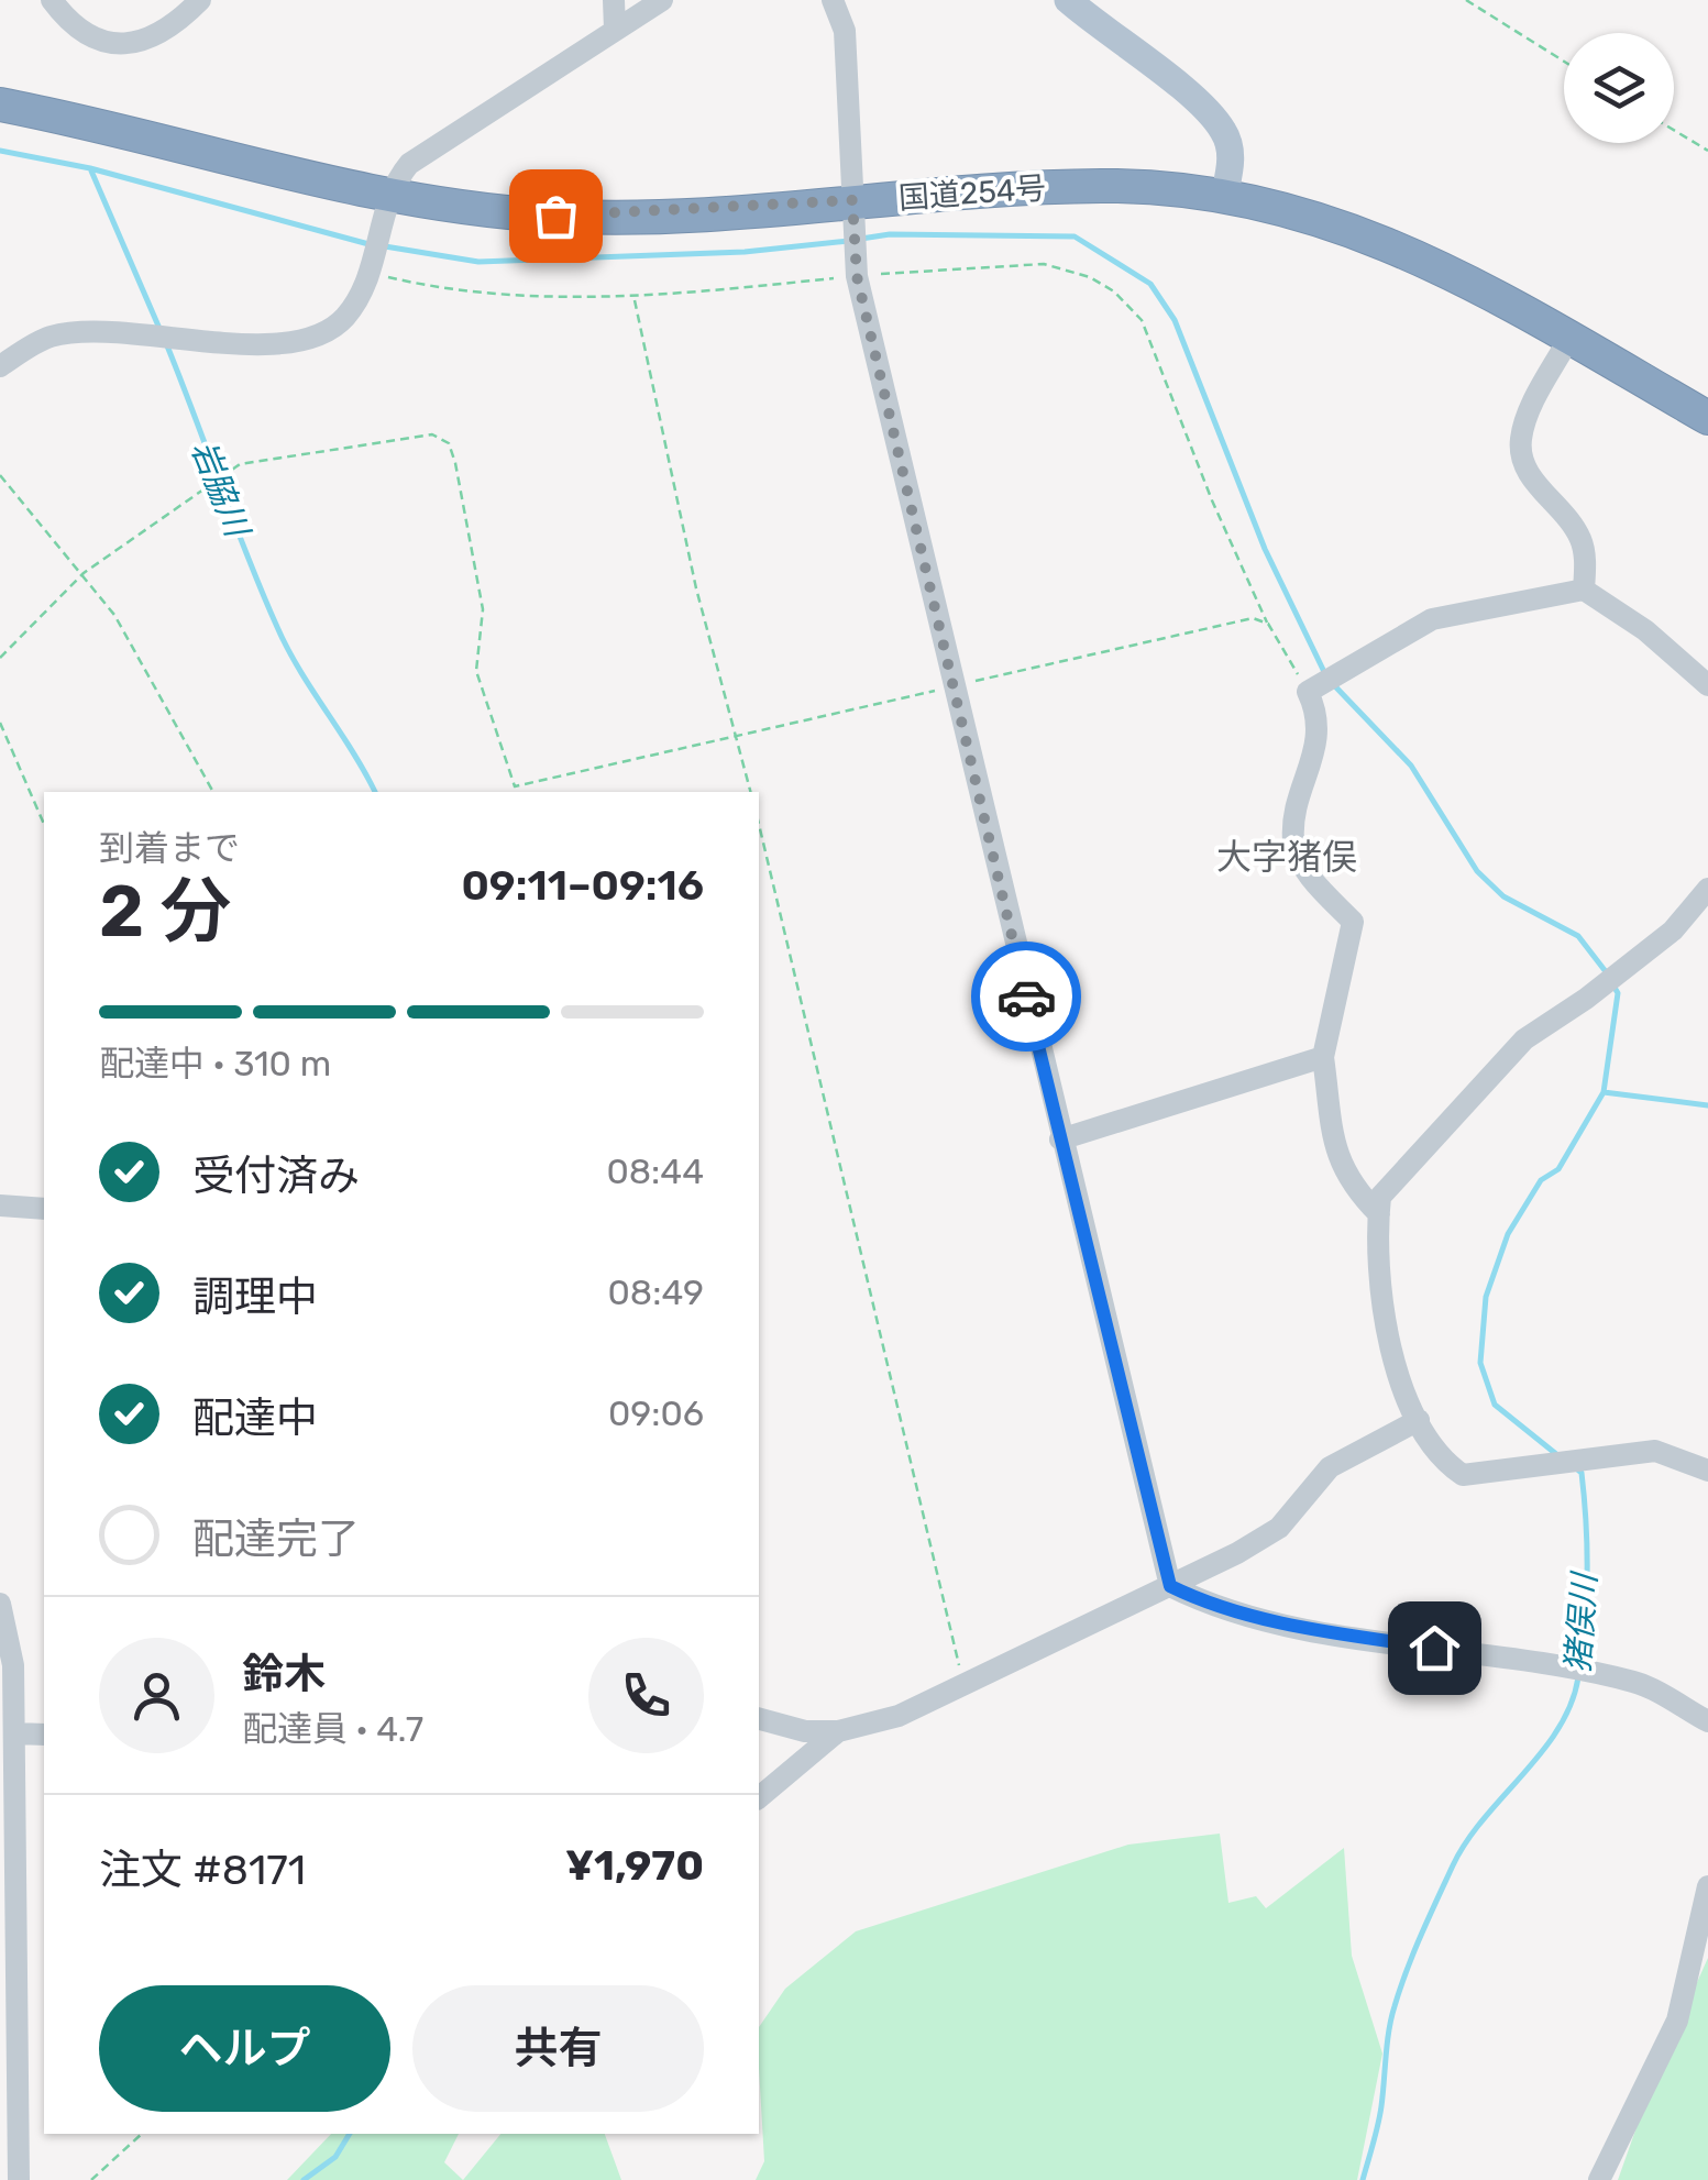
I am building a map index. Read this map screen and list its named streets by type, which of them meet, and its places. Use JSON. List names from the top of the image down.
{
  "streets": {
    "highway": ["国道254号"]
  },
  "districts": ["大字猪俣"],
  "water": ["岩脇川", "猪俣川"],
  "page": {
    "heading": ["2 分", "到着まで", "09:11–09:16"],
    "panel": [
      "鈴木",
      "配達員 · 4.7",
      "注文 #8171",
      "¥1,970"
    ],
    "bar": "配達中 · 310 m",
    "list": [
      ["受付済み", "08:44"],
      ["調理中", "08:49"],
      ["配達中", "09:06"],
      "配達完了"
    ],
    "buttons": ["ヘルプ", "共有"]
  }
}
